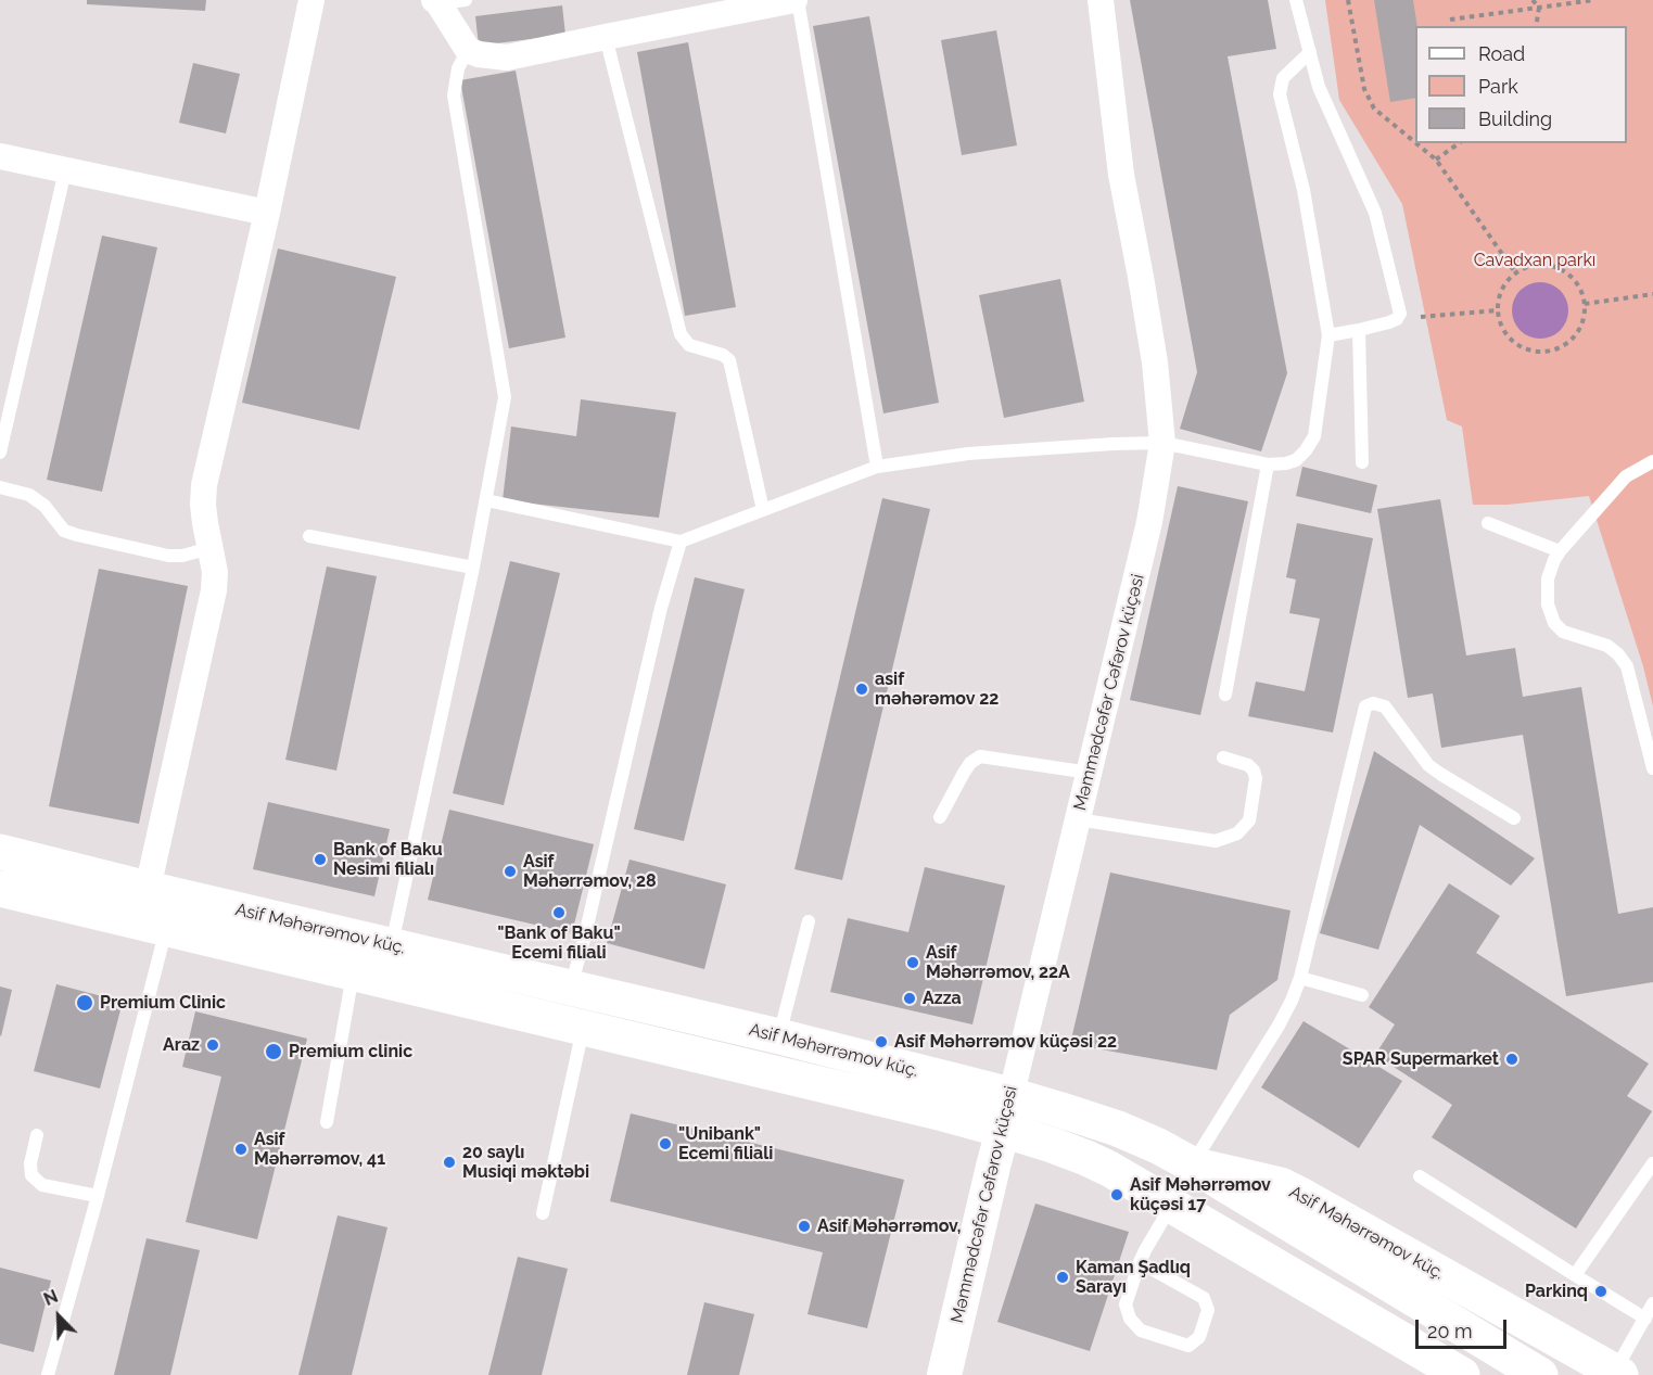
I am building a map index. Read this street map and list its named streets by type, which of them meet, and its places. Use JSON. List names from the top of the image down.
{
  "streets": {
    "main road": ["Asif Məhərrəmov küç."],
    "street": ["Məmmədcəfər Cəfərov küçəsi"]
  },
  "crossings": [
    ["Məmmədcəfər Cəfərov küçəsi", "Asif Məhərrəmov küç."]
  ],
  "parks": ["Cavadxan parkı"],
  "places": [
    "asif məhərəmov 22",
    "Bank of Baku Nesimi filialı",
    "Asif Məhərrəmov, 28",
    "\"Bank of Baku\" Ecemi filiali",
    "Asif Məhərrəmov, 22A",
    "Azza",
    "Premium Clinic",
    "Asif Məhərrəmov küçəsi 22",
    "Araz",
    "Premium clinic",
    "SPAR Supermarket",
    "\"Unibank\" Ecemi filiali",
    "Asif Məhərrəmov, 41",
    "20 saylı Musiqi məktəbi",
    "Asif Məhərrəmov küçəsi 17",
    "Asif Məhərrəmov,",
    "Kaman Şadlıq Sarayı",
    "Parkinq"
  ],
  "legend": ["Road", "Park", "Building"],
  "scale_bar": "20 m",
  "north": "top left"
}
